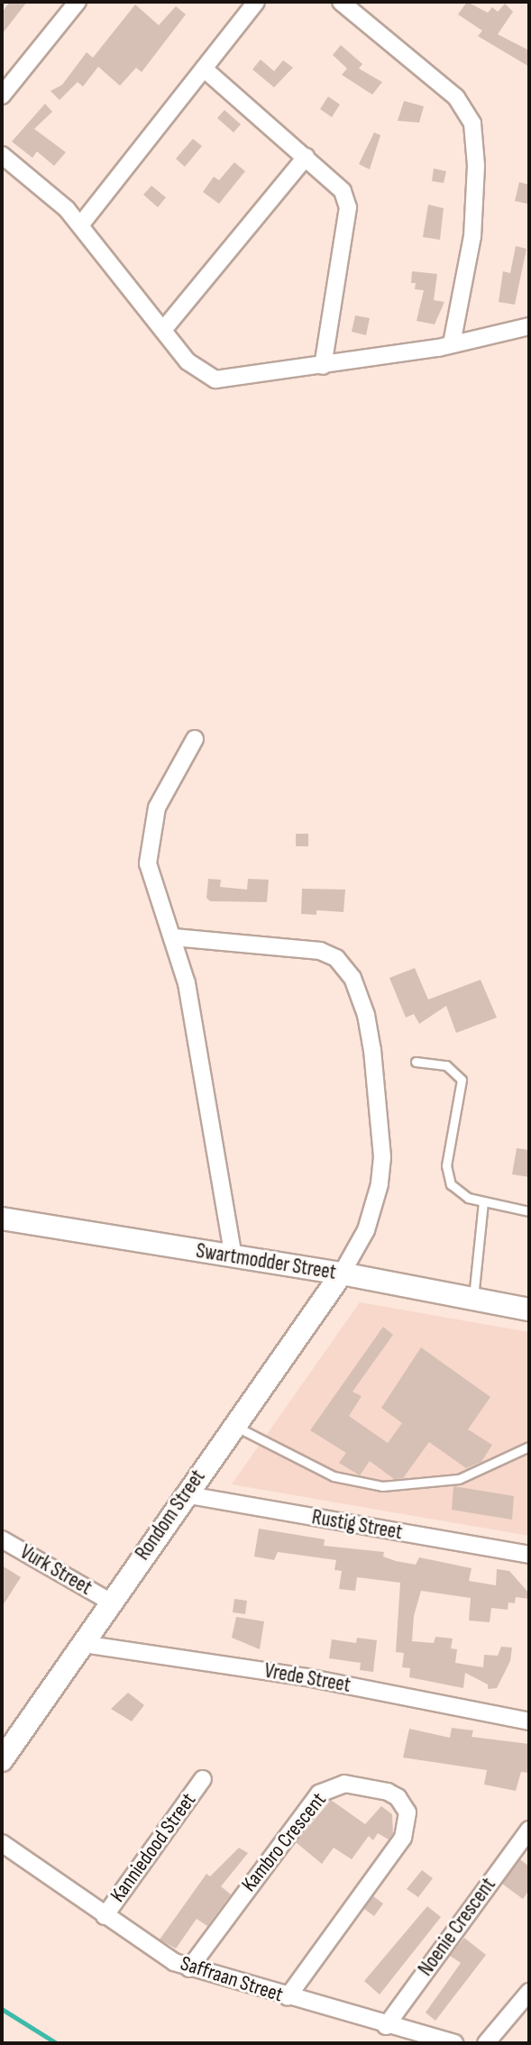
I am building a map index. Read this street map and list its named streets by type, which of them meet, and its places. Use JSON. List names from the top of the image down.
{
  "streets": {
    "street": [
      "Swartmodder Street",
      "Rondom Street",
      "Rustig Street",
      "Vurk Street",
      "Vrede Street",
      "Kambro Crescent",
      "Kanniedood Street",
      "Noenie Crescent",
      "Saffraan Street"
    ]
  },
  "crossings": [
    ["Swartmodder Street", "Rondom Street"],
    ["Rondom Street", "Rustig Street"],
    ["Rondom Street", "Vurk Street"],
    ["Rondom Street", "Vrede Street"],
    ["Kambro Crescent", "Saffraan Street"],
    ["Kanniedood Street", "Saffraan Street"],
    ["Noenie Crescent", "Saffraan Street"]
  ]
}
